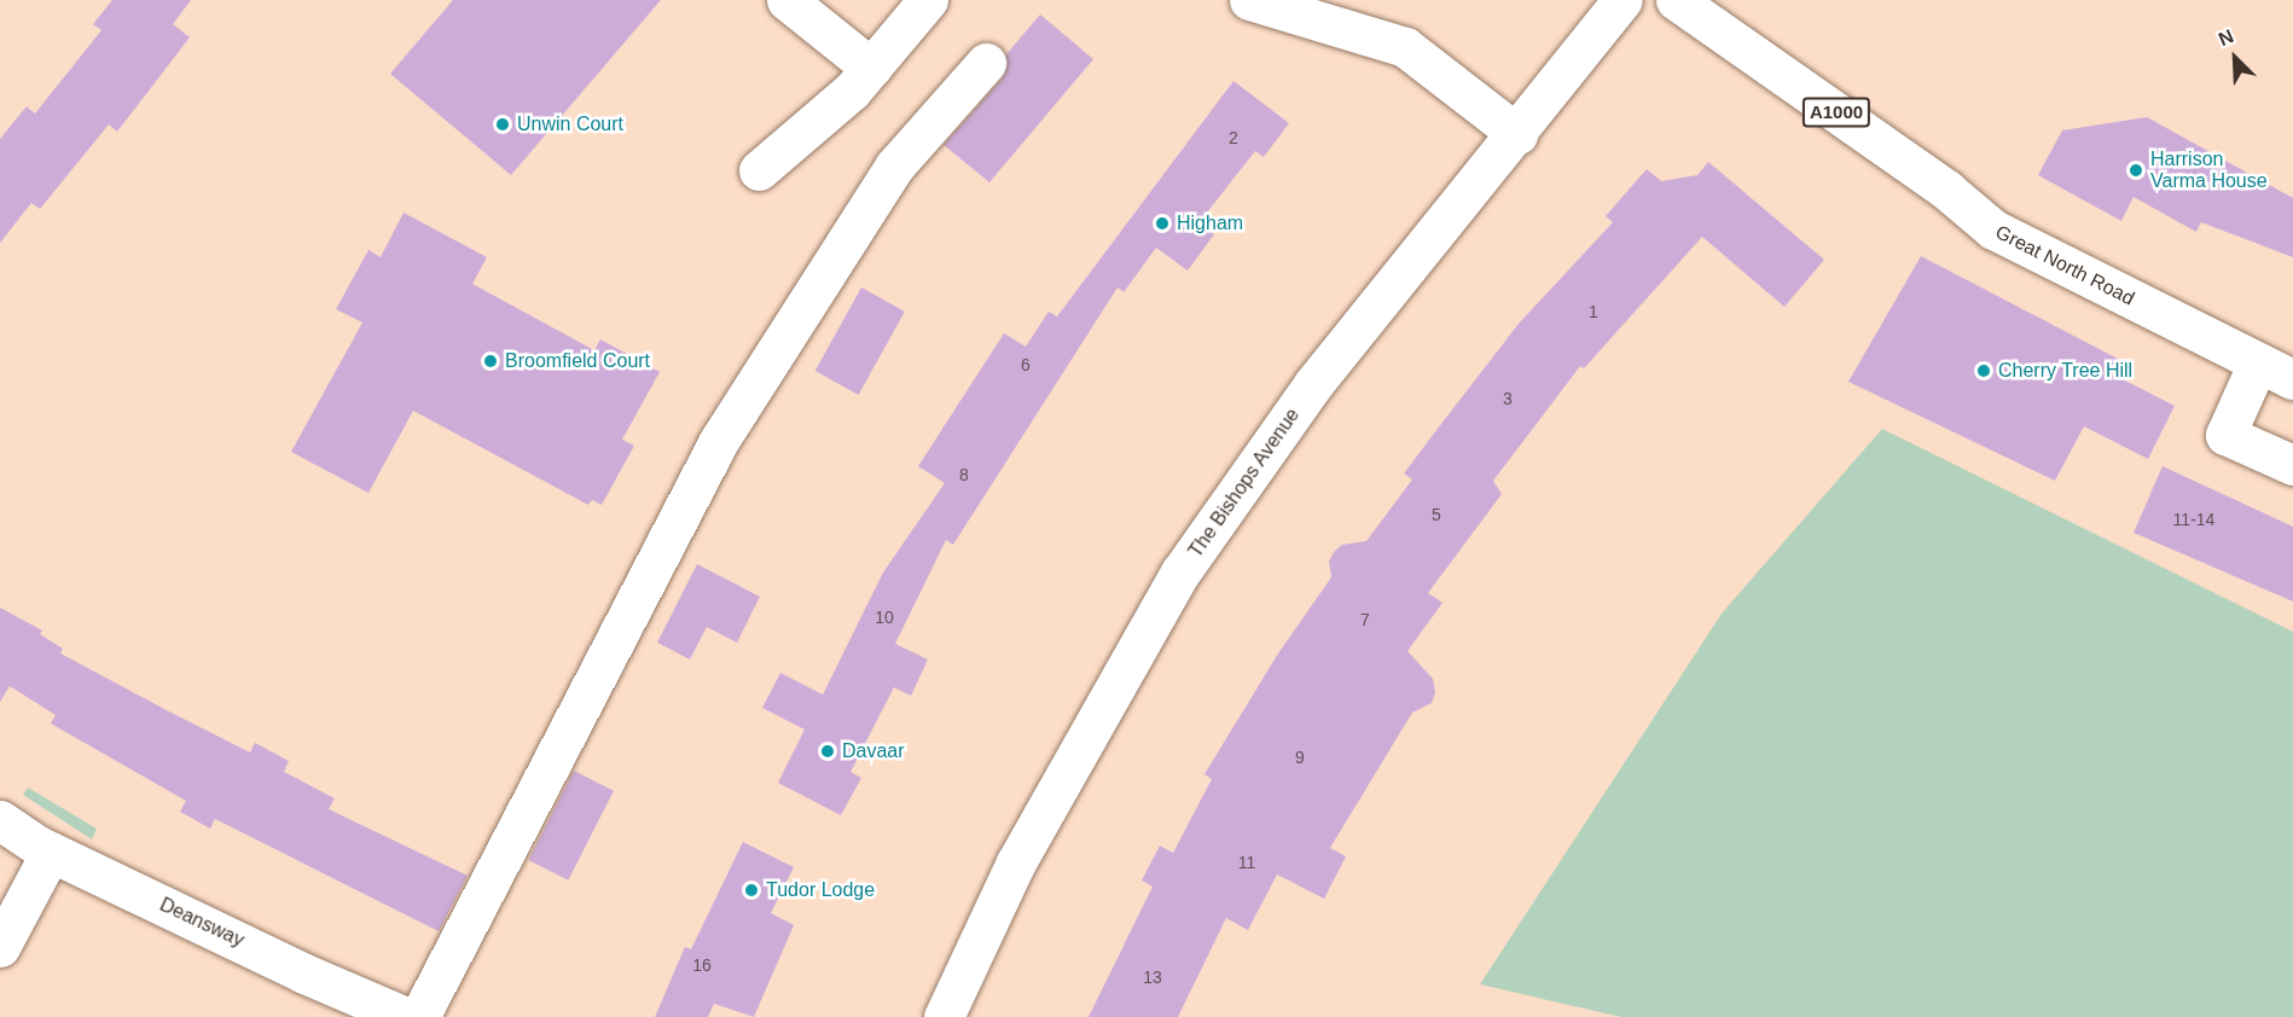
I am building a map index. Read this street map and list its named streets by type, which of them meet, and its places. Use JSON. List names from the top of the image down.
{
  "streets": {
    "street": [
      "A1000",
      "Great North Road",
      "The Bishops Avenue",
      "Deansway"
    ]
  },
  "places": [
    "Unwin Court",
    "Harrison Varma House",
    "Higham",
    "Broomfield Court",
    "Cherry Tree Hill",
    "Davaar",
    "Tudor Lodge"
  ],
  "house_numbers": [
    "2",
    "1",
    "6",
    "3",
    "8",
    "5",
    "11-14",
    "10",
    "7",
    "9",
    "11",
    "16",
    "13"
  ],
  "north": "top left"
}
